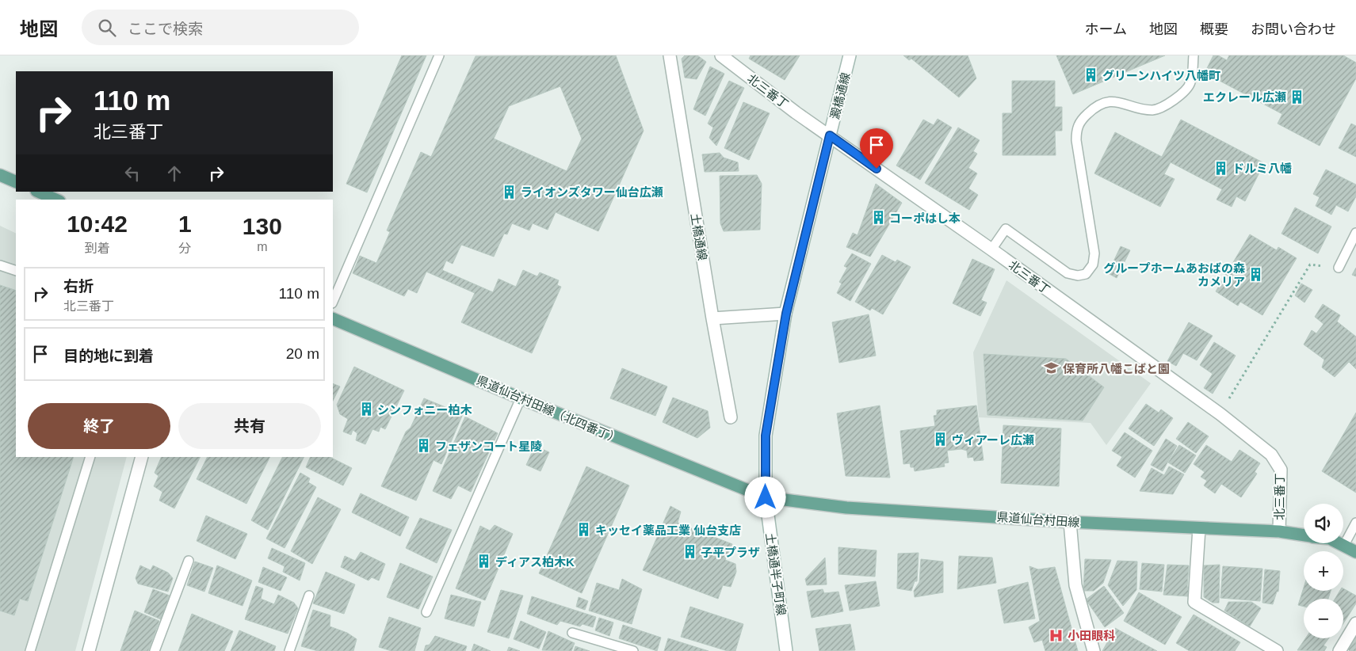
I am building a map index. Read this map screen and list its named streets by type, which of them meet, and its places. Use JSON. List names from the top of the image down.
{
  "streets": {
    "main road": ["県道仙台村田線（北四番丁）", "県道仙台村田線"],
    "street": [
      "北三番丁",
      "澱橋通線",
      "土橋通線",
      "土橋通半子町線"
    ]
  },
  "crossings": [
    ["北三番丁", "澱橋通線"],
    ["北三番丁", "県道仙台村田線"],
    ["澱橋通線", "土橋通半子町線"],
    ["県道仙台村田線（北四番丁）", "県道仙台村田線"],
    ["県道仙台村田線（北四番丁）", "土橋通半子町線"],
    ["県道仙台村田線", "土橋通半子町線"]
  ],
  "places": {
    "building": [
      "グリーンハイツ八幡町",
      "エクレール広瀬",
      "ドルミ八幡",
      "ライオンズタワー仙台広瀬",
      "コーポはし本",
      "グループホームあおばの森 カメリア",
      "シンフォニー柏木",
      "ヴィアーレ広瀬",
      "フェザンコート星陵",
      "キッセイ薬品工業 仙台支店",
      "子平プラザ",
      "ディアス柏木K"
    ],
    "school or university": ["保育所八幡こばと園"],
    "hospital": ["小田眼科"]
  },
  "page": {
    "header": "地図",
    "search": "ここで検索",
    "nav": [
      "ホーム",
      "地図",
      "概要",
      "お問い合わせ"
    ],
    "turn": ["110 m", "北三番丁"],
    "eta": [
      "10:42",
      "到着",
      "1",
      "分",
      "130",
      "m"
    ],
    "list": [
      {
        "name": "右折",
        "note": "北三番丁",
        "value": "110 m"
      },
      {
        "name": "目的地に到着",
        "value": "20 m"
      }
    ],
    "buttons": ["終了", "共有"],
    "map_buttons": ["+", "−"]
  }
}
